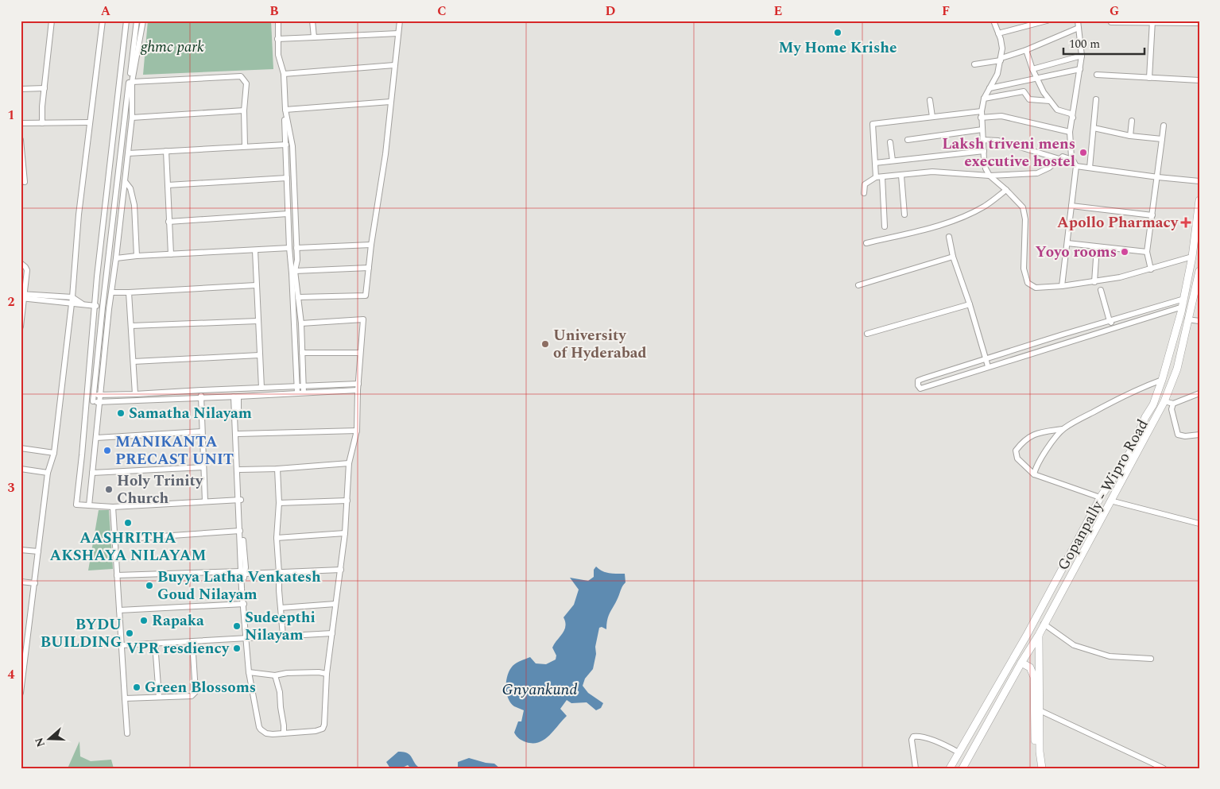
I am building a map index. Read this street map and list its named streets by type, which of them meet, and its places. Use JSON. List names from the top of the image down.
{
  "streets": {
    "main road": ["Gopanpally - Wipro Road"]
  },
  "water": ["Gnyankund"],
  "parks": ["ghmc park"],
  "places": {
    "other": [
      "My Home Krishe",
      "Laksh triveni mens executive hostel",
      "Yoyo rooms",
      "University of Hyderabad",
      "Samatha Nilayam",
      "MANIKANTA PRECAST UNIT",
      "Holy Trinity Church",
      "AASHRITHA AKSHAYA NILAYAM",
      "Buyya Latha Venkatesh Goud Nilayam",
      "Rapaka",
      "Sudeepthi Nilayam",
      "BYDU BUILDING",
      "VPR resdiency",
      "Green Blossoms"
    ],
    "health": ["Apollo Pharmacy"]
  },
  "scale_bar": "100 m",
  "north": "left",
  "grid": {
    "columns": [
      "A",
      "B",
      "C",
      "D",
      "E",
      "F",
      "G"
    ],
    "rows": [
      "1",
      "2",
      "3",
      "4"
    ]
  }
}
